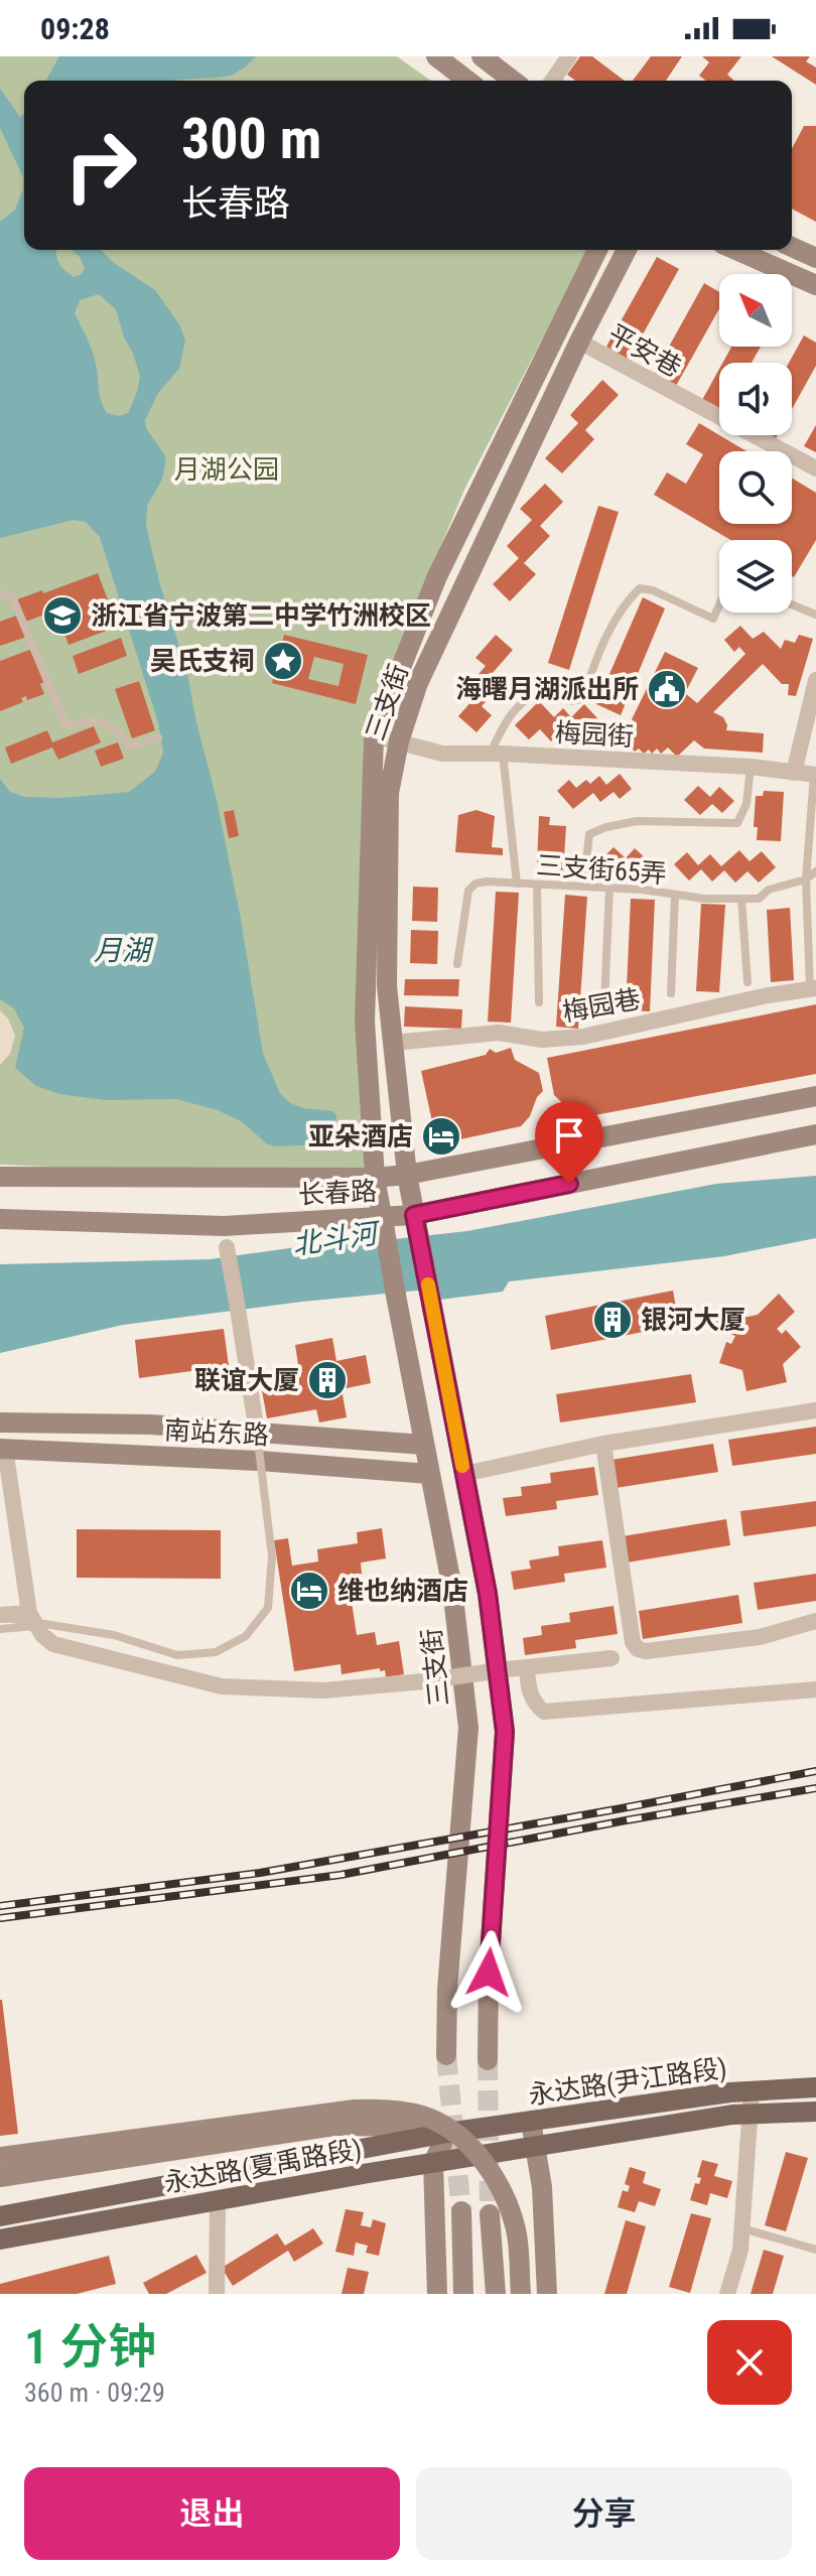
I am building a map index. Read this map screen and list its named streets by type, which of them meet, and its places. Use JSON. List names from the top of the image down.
{
  "streets": {
    "main road": [
      "三支街",
      "长春路",
      "南站东路",
      "永达路(尹江路段)",
      "永达路(夏禹路段)"
    ],
    "street": ["平安巷", "梅园街", "梅园巷"],
    "lane": ["三支街65弄"]
  },
  "crossings": [
    ["平安巷", "三支街"],
    ["三支街", "梅园街"],
    ["三支街", "梅园巷"],
    ["三支街", "长春路"],
    ["三支街", "南站东路"],
    ["永达路(尹江路段)", "永达路(夏禹路段)"]
  ],
  "water": ["月湖", "北斗河"],
  "parks": ["月湖公园"],
  "places": {
    "school or university": ["浙江省宁波第二中学竹洲校区"],
    "place": ["吴氏支祠"],
    "public building": ["海曙月湖派出所"],
    "hotel": ["亚朵酒店", "维也纳酒店"],
    "building": ["银河大厦", "联谊大厦"]
  },
  "north": "top left",
  "page": {
    "status": "09:28",
    "turn": ["300 m", "长春路"],
    "heading": ["1 分钟", "360 m · 09:29"],
    "buttons": ["退出", "分享"]
  }
}
